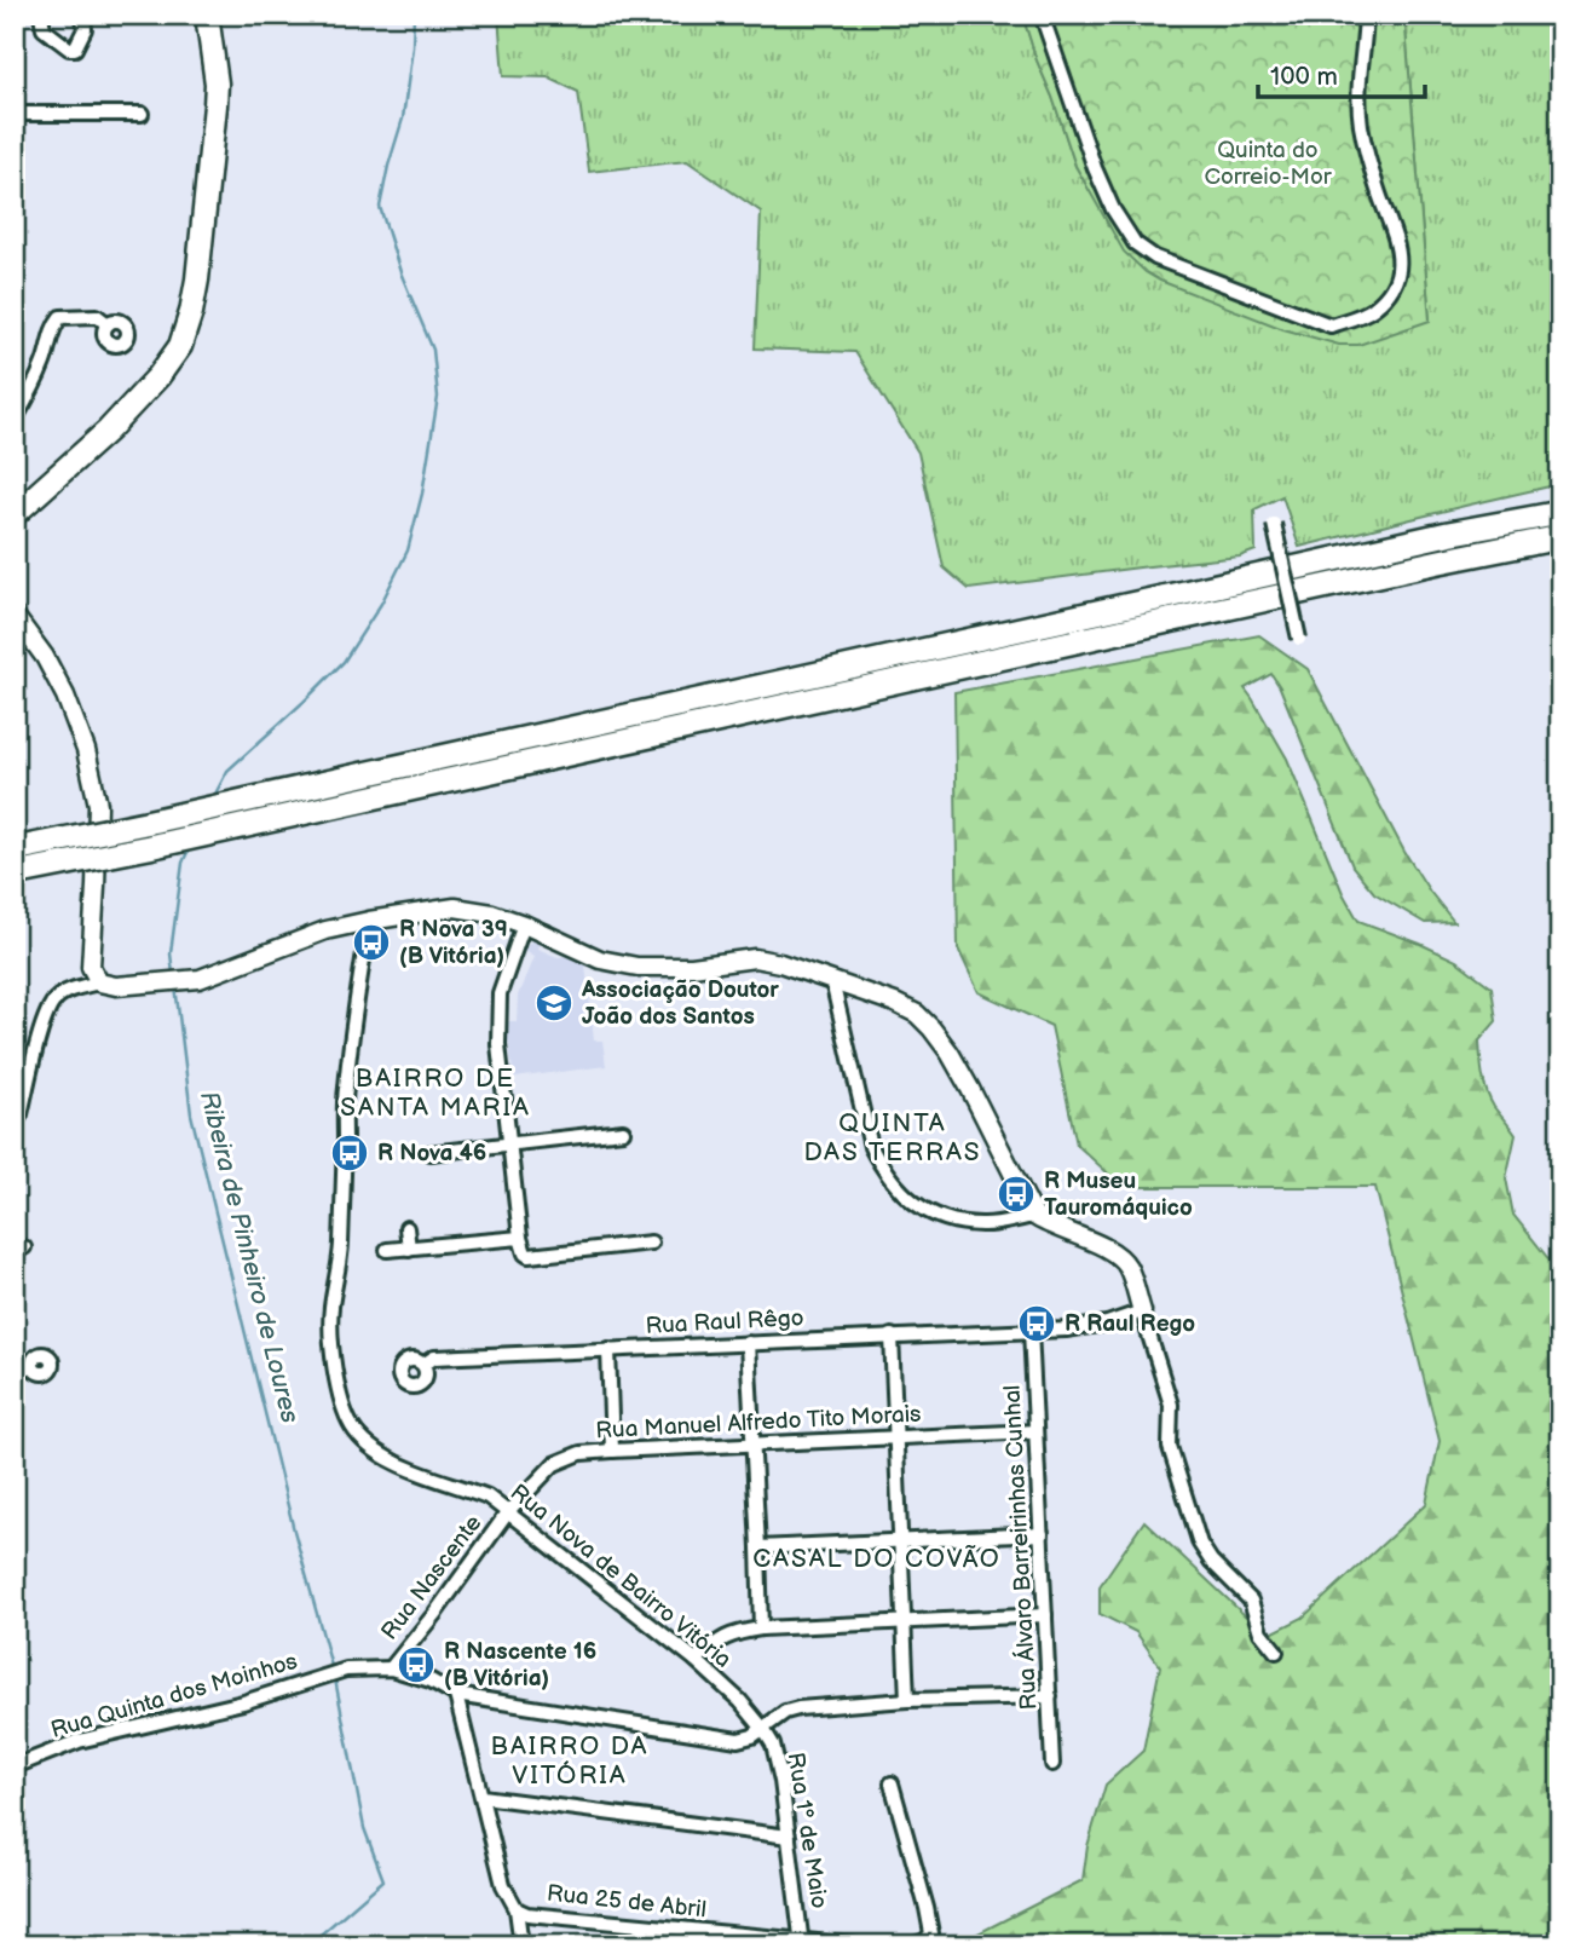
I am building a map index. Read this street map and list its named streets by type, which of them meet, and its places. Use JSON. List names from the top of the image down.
{
  "streets": {
    "street": [
      "Rua Raul Rêgo",
      "Rua Manuel Alfredo Tito Morais",
      "Rua Álvaro Barreirinhas Cunhal",
      "Rua Nova de Bairro Vitória",
      "Rua Nascente",
      "Rua Quinta dos Moinhos",
      "Rua 1º de Maio",
      "Rua 25 de Abril"
    ]
  },
  "crossings": [
    ["Rua Raul Rêgo", "Rua Álvaro Barreirinhas Cunhal"],
    ["Rua Manuel Alfredo Tito Morais", "Rua Álvaro Barreirinhas Cunhal"],
    ["Rua Manuel Alfredo Tito Morais", "Rua Nova de Bairro Vitória"],
    ["Rua Manuel Alfredo Tito Morais", "Rua Nascente"],
    ["Rua Álvaro Barreirinhas Cunhal", "Rua Quinta dos Moinhos"],
    ["Rua Nova de Bairro Vitória", "Rua Nascente"],
    ["Rua Nova de Bairro Vitória", "Rua Quinta dos Moinhos"],
    ["Rua Nova de Bairro Vitória", "Rua 1º de Maio"],
    ["Rua Nascente", "Rua Quinta dos Moinhos"],
    ["Rua Quinta dos Moinhos", "Rua 1º de Maio"],
    ["Rua Quinta dos Moinhos", "Rua 25 de Abril"],
    ["Rua 1º de Maio", "Rua 25 de Abril"]
  ],
  "districts": [
    "BAIRRO DE SANTA MARIA",
    "QUINTA DAS TERRAS",
    "CASAL DO COVÃO",
    "BAIRRO DA VITÓRIA"
  ],
  "water": ["Ribeira de Pinheiro de Loures"],
  "parks": ["Quinta do Correio-Mor"],
  "places": {
    "bus stop": [
      "R Nova 39 (B Vitória)",
      "R Nova 46",
      "R Museu Tauromáquico",
      "R Raul Rego",
      "R Nascente 16 (B Vitória)"
    ],
    "school or university": ["Associação Doutor João dos Santos"]
  },
  "scale_bar": "100 m"
}
